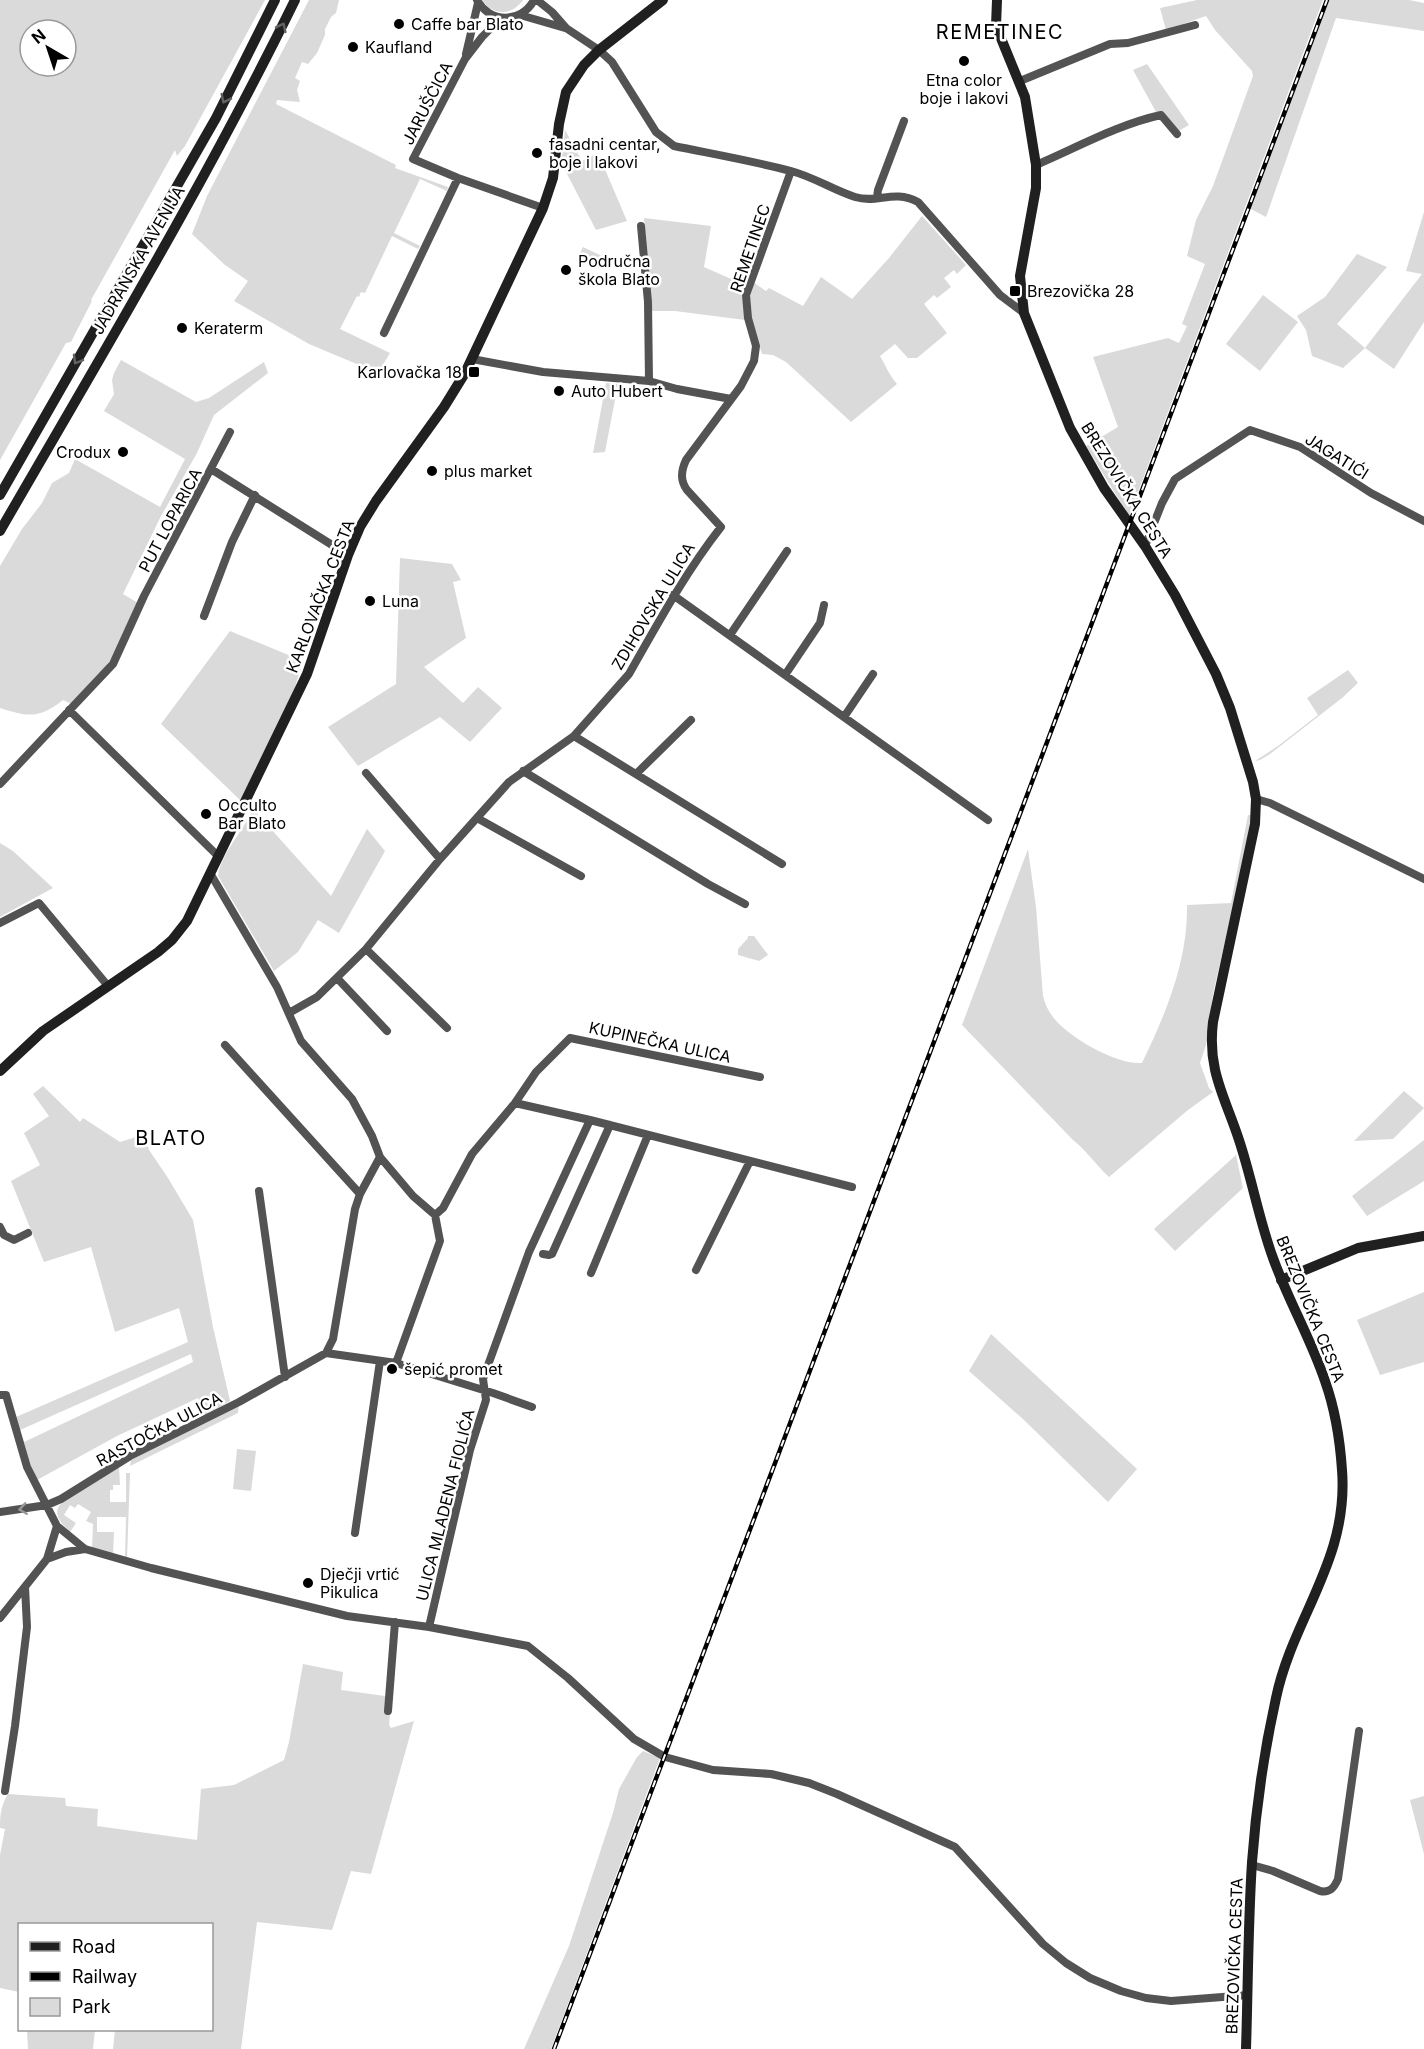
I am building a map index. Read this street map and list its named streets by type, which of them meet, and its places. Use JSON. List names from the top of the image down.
{
  "streets": {
    "main road": ["JADRANSKA AVENIJA", "BREZOVIČKA CESTA", "KARLOVAČKA CESTA"],
    "street": [
      "JARUŠČICA",
      "REMETINEC",
      "JAGATIĆI",
      "PUT LOPARICA",
      "ZDIHOVSKA ULICA",
      "KUPINEČKA ULICA",
      "RASTOČKA ULICA",
      "ULICA MLADENA FIOLIĆA"
    ]
  },
  "crossings": [
    ["REMETINEC", "ZDIHOVSKA ULICA"],
    ["JAGATIĆI", "BREZOVIČKA CESTA"],
    ["BREZOVIČKA CESTA", "ULICA MLADENA FIOLIĆA"],
    ["PUT LOPARICA", "KARLOVAČKA CESTA"]
  ],
  "districts": ["REMETINEC", "BLATO"],
  "places": {
    "other": [
      "Caffe bar Blato",
      "Kaufland",
      "Etna color boje i lakovi",
      "fasadni centar, boje i lakovi",
      "Područna škola Blato",
      "Keraterm",
      "Auto Hubert",
      "Crodux",
      "plus market",
      "Luna",
      "Occulto Bar Blato",
      "šepić promet",
      "Dječji vrtić Pikulica"
    ],
    "transit": ["Brezovička 28", "Karlovačka 18"]
  },
  "legend": ["Road", "Railway", "Park"],
  "north": "top left"
}
